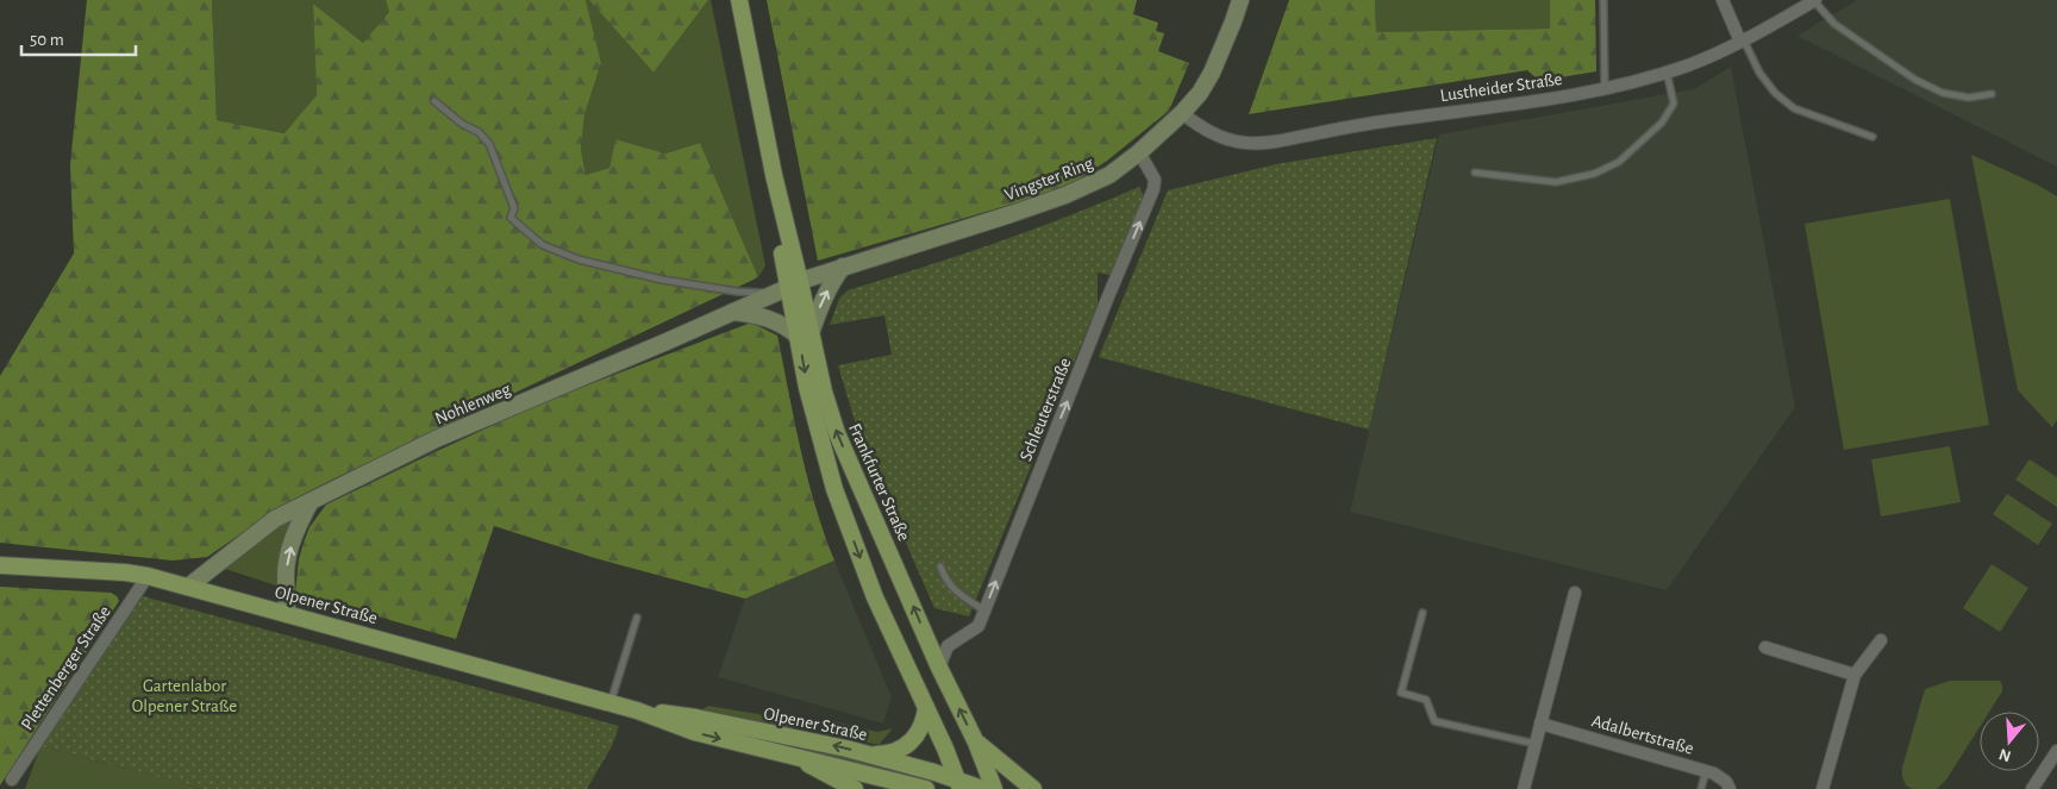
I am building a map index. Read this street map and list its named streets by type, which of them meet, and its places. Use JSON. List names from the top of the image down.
{
  "streets": {
    "main road": [
      "Vingster Ring",
      "Nohlenweg",
      "Frankfurter Straße",
      "Olpener Straße"
    ],
    "street": [
      "Lustheider Straße",
      "Schleuterstraße",
      "Plettenberger Straße",
      "Adalbertstraße"
    ]
  },
  "crossings": [
    ["Lustheider Straße", "Vingster Ring"],
    ["Vingster Ring", "Nohlenweg"],
    ["Vingster Ring", "Schleuterstraße"],
    ["Vingster Ring", "Frankfurter Straße"],
    ["Nohlenweg", "Frankfurter Straße"],
    ["Nohlenweg", "Olpener Straße"],
    ["Schleuterstraße", "Frankfurter Straße"],
    ["Frankfurter Straße", "Olpener Straße"],
    ["Olpener Straße", "Plettenberger Straße"]
  ],
  "one_way": ["Schleuterstraße"],
  "parks": ["Gartenlabor Olpener Straße"],
  "scale_bar": "50 m",
  "north": "bottom"
}
